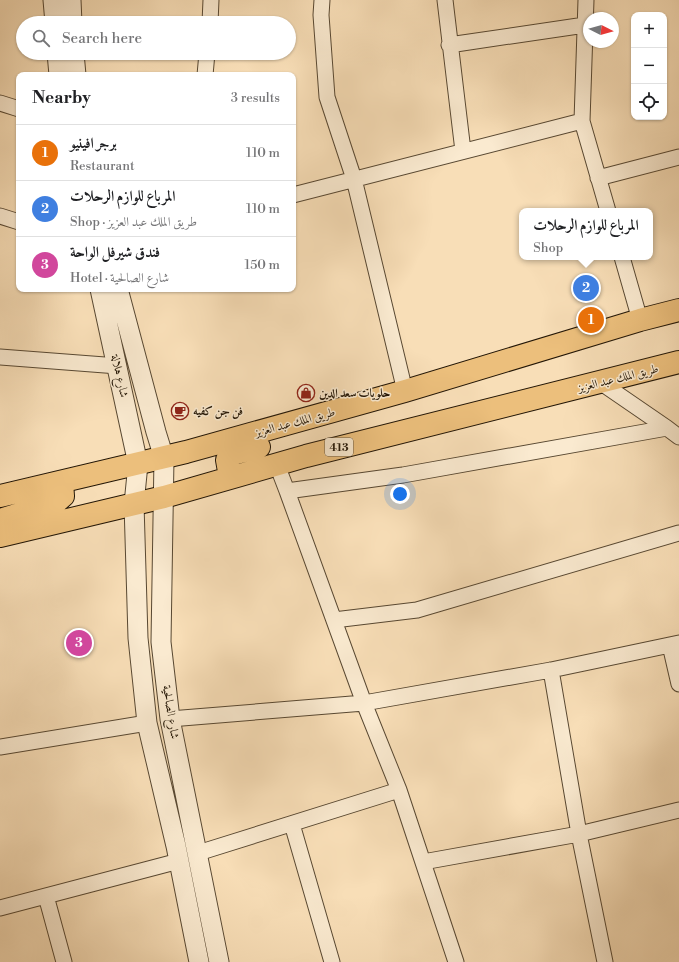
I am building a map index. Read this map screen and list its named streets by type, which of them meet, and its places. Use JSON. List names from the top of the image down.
{
  "streets": {
    "highway": ["طريق الملك عبد العزيز", "413"],
    "street": ["شارع هلالة", "شارع الصالحية"]
  },
  "crossings": [
    ["شارع هلالة", "طريق الملك عبد العزيز"],
    ["شارع هلالة", "شارع الصالحية"],
    ["طريق الملك عبد العزيز", "شارع الصالحية"]
  ],
  "places": {
    "shop": ["حلويات سعد الدين"],
    "cafe": ["فن جن كفيه"]
  },
  "north": "right",
  "page": {
    "map_buttons": ["+", "−"],
    "search": "Search here",
    "heading": ["Nearby", "3 results"],
    "list": [
      {
        "mark": "1",
        "name": "برجر افينيو",
        "note": "Restaurant",
        "value": "110 m"
      },
      {
        "mark": "2",
        "name": "المرباع للوازم الرحلات",
        "note": "Shop · طريق الملك عبد العزيز",
        "value": "110 m"
      },
      {
        "mark": "3",
        "name": "فندق شيرفل الواحة",
        "note": "Hotel · شارع الصالحية",
        "value": "150 m"
      }
    ],
    "popup": ["المرباع للوازم الرحلات", "Shop"],
    "pins": ["2", "1", "3"]
  }
}
